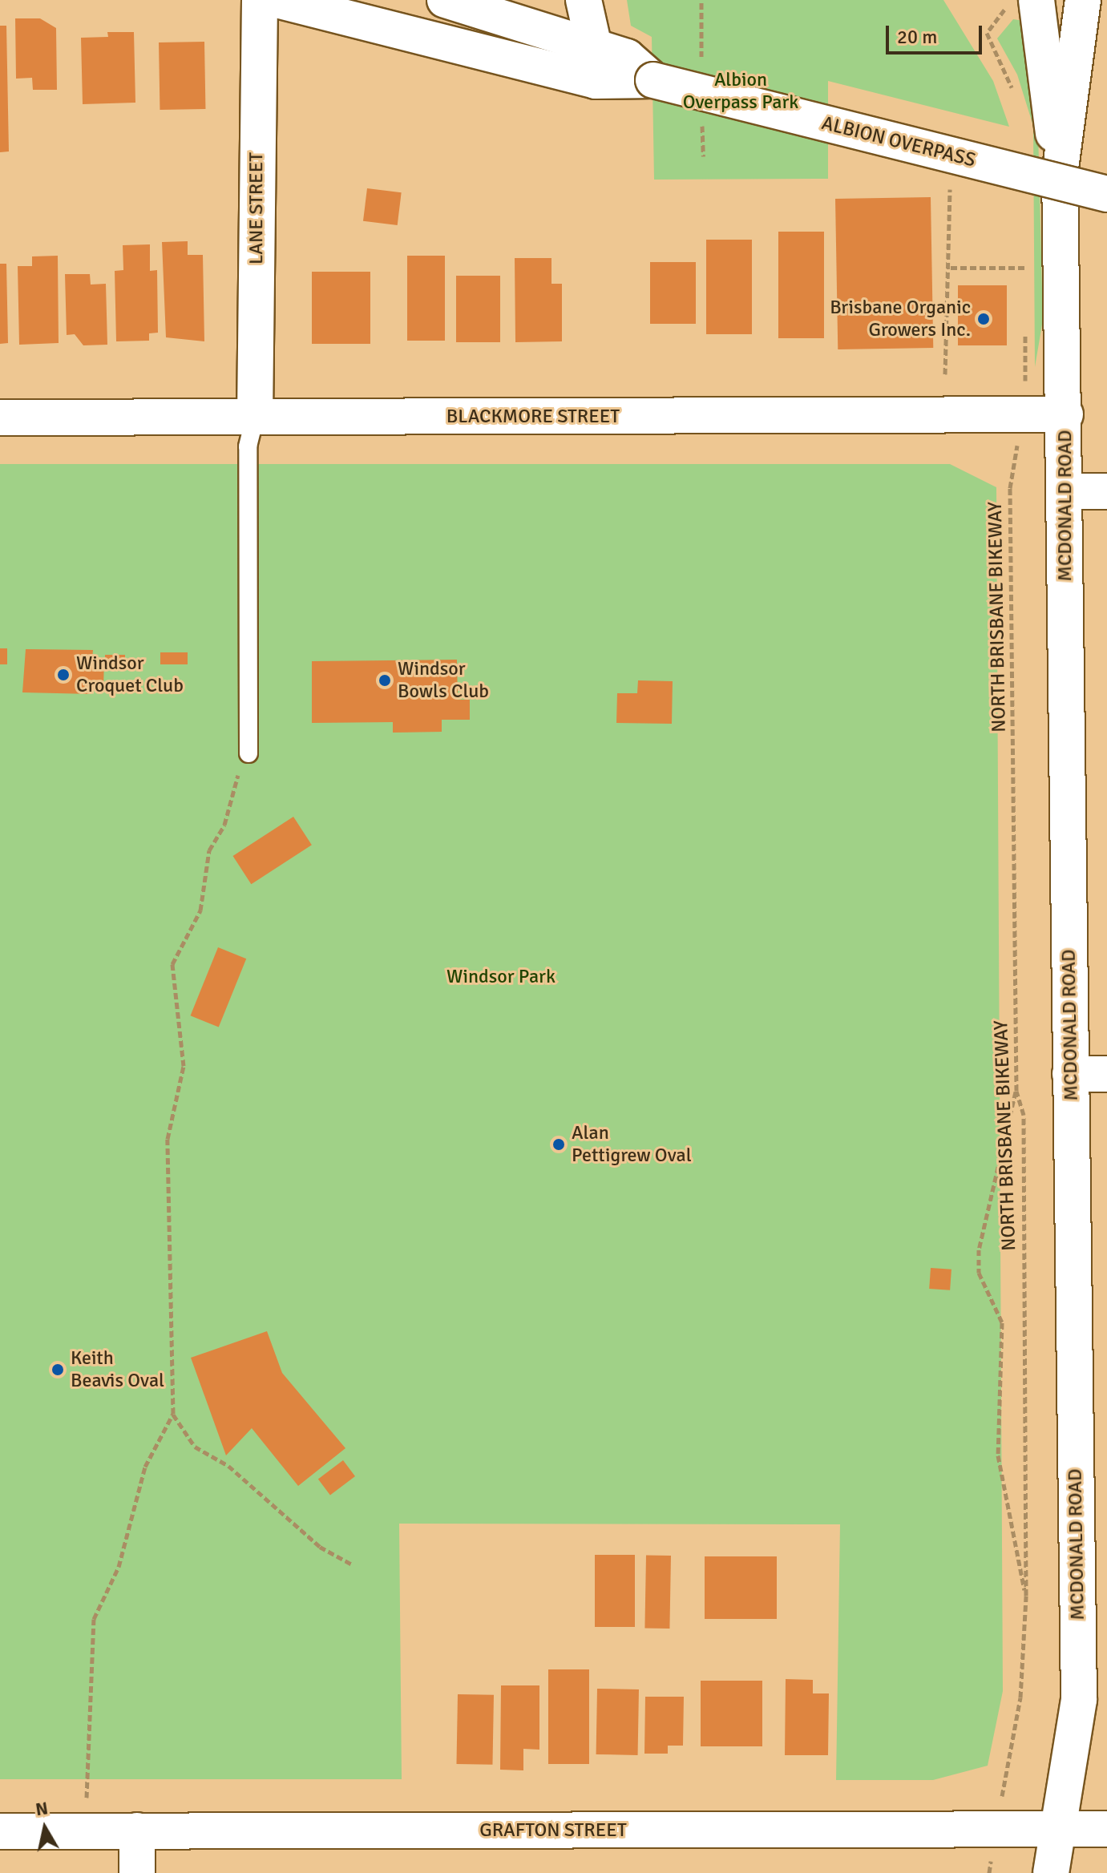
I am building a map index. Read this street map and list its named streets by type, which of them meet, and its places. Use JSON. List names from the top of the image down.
{
  "streets": {
    "street": [
      "ALBION OVERPASS",
      "LANE STREET",
      "BLACKMORE STREET",
      "MCDONALD ROAD",
      "GRAFTON STREET"
    ],
    "path": ["NORTH BRISBANE BIKEWAY"]
  },
  "crossings": [
    ["LANE STREET", "BLACKMORE STREET"],
    ["BLACKMORE STREET", "MCDONALD ROAD"],
    ["MCDONALD ROAD", "GRAFTON STREET"]
  ],
  "parks": ["Albion Overpass Park", "Windsor Park"],
  "places": [
    "Brisbane Organic Growers Inc.",
    "Windsor Croquet Club",
    "Windsor Bowls Club",
    "Alan Pettigrew Oval",
    "Keith Beavis Oval"
  ],
  "scale_bar": "20 m",
  "north": "top"
}
